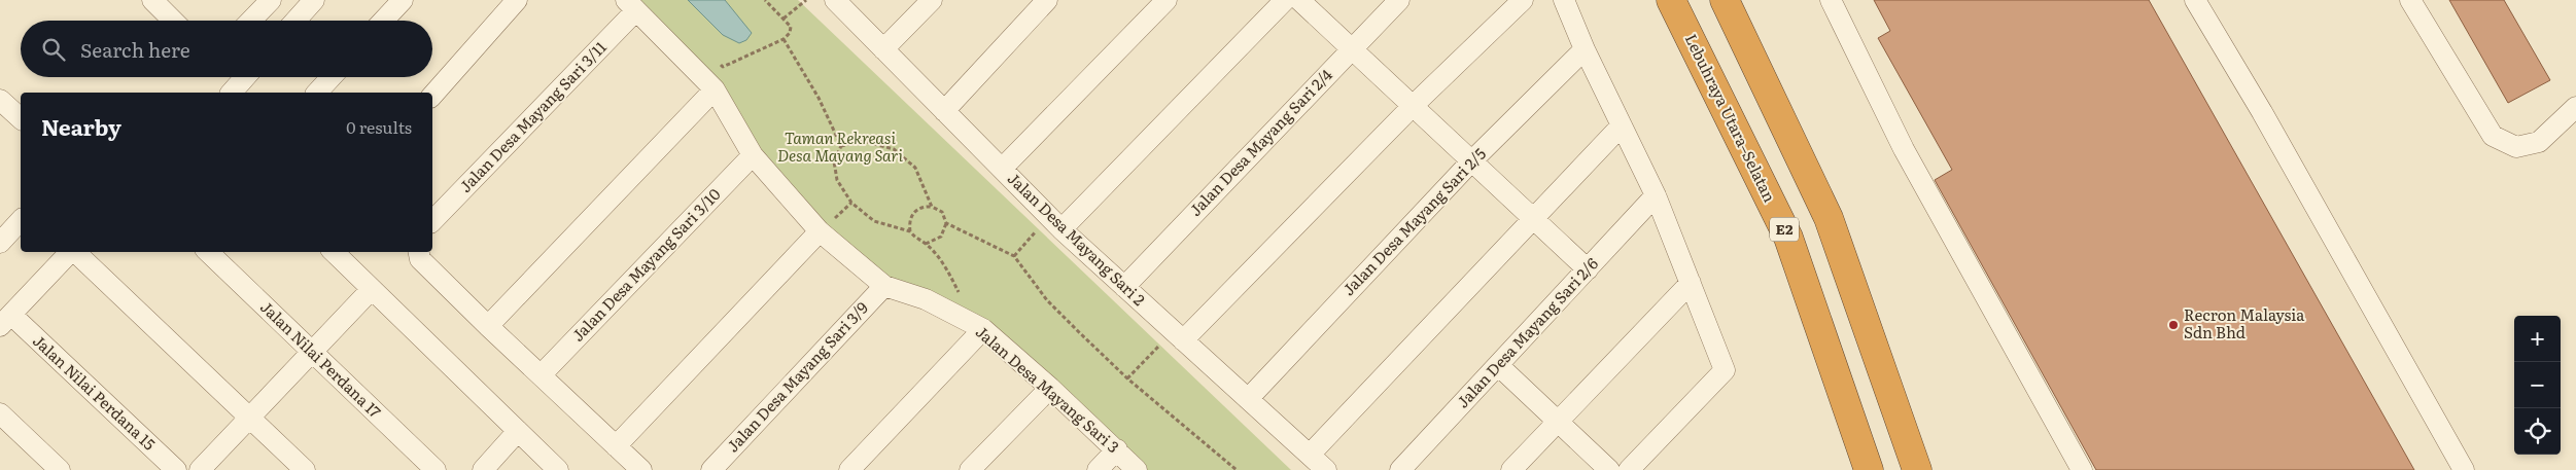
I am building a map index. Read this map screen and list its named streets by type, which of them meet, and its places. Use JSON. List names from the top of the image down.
{
  "streets": {
    "highway": ["Lebuhraya Utara–Selatan", "E2"],
    "street": [
      "Jalan Desa Mayang Sari 3/11",
      "Jalan Desa Mayang Sari 2/4",
      "Jalan Desa Mayang Sari 2/5",
      "Jalan Desa Mayang Sari 2",
      "Jalan Desa Mayang Sari 3/10",
      "Jalan Desa Mayang Sari 2/6",
      "Jalan Nilai Perdana 17",
      "Jalan Desa Mayang Sari 3/9",
      "Jalan Desa Mayang Sari 3",
      "Jalan Nilai Perdana 15"
    ]
  },
  "crossings": [
    ["Jalan Desa Mayang Sari 3/11", "Jalan Desa Mayang Sari 3"],
    ["Jalan Desa Mayang Sari 2/4", "Jalan Desa Mayang Sari 2"],
    ["Jalan Desa Mayang Sari 2/5", "Jalan Desa Mayang Sari 2"],
    ["Jalan Desa Mayang Sari 3/10", "Jalan Desa Mayang Sari 3"],
    ["Jalan Desa Mayang Sari 3/9", "Jalan Desa Mayang Sari 3"]
  ],
  "parks": ["Taman Rekreasi Desa Mayang Sari"],
  "places": ["Recron Malaysia Sdn Bhd"],
  "page": {
    "search": "Search here",
    "heading": ["Nearby", "0 results"],
    "map_buttons": ["+", "−"]
  }
}
